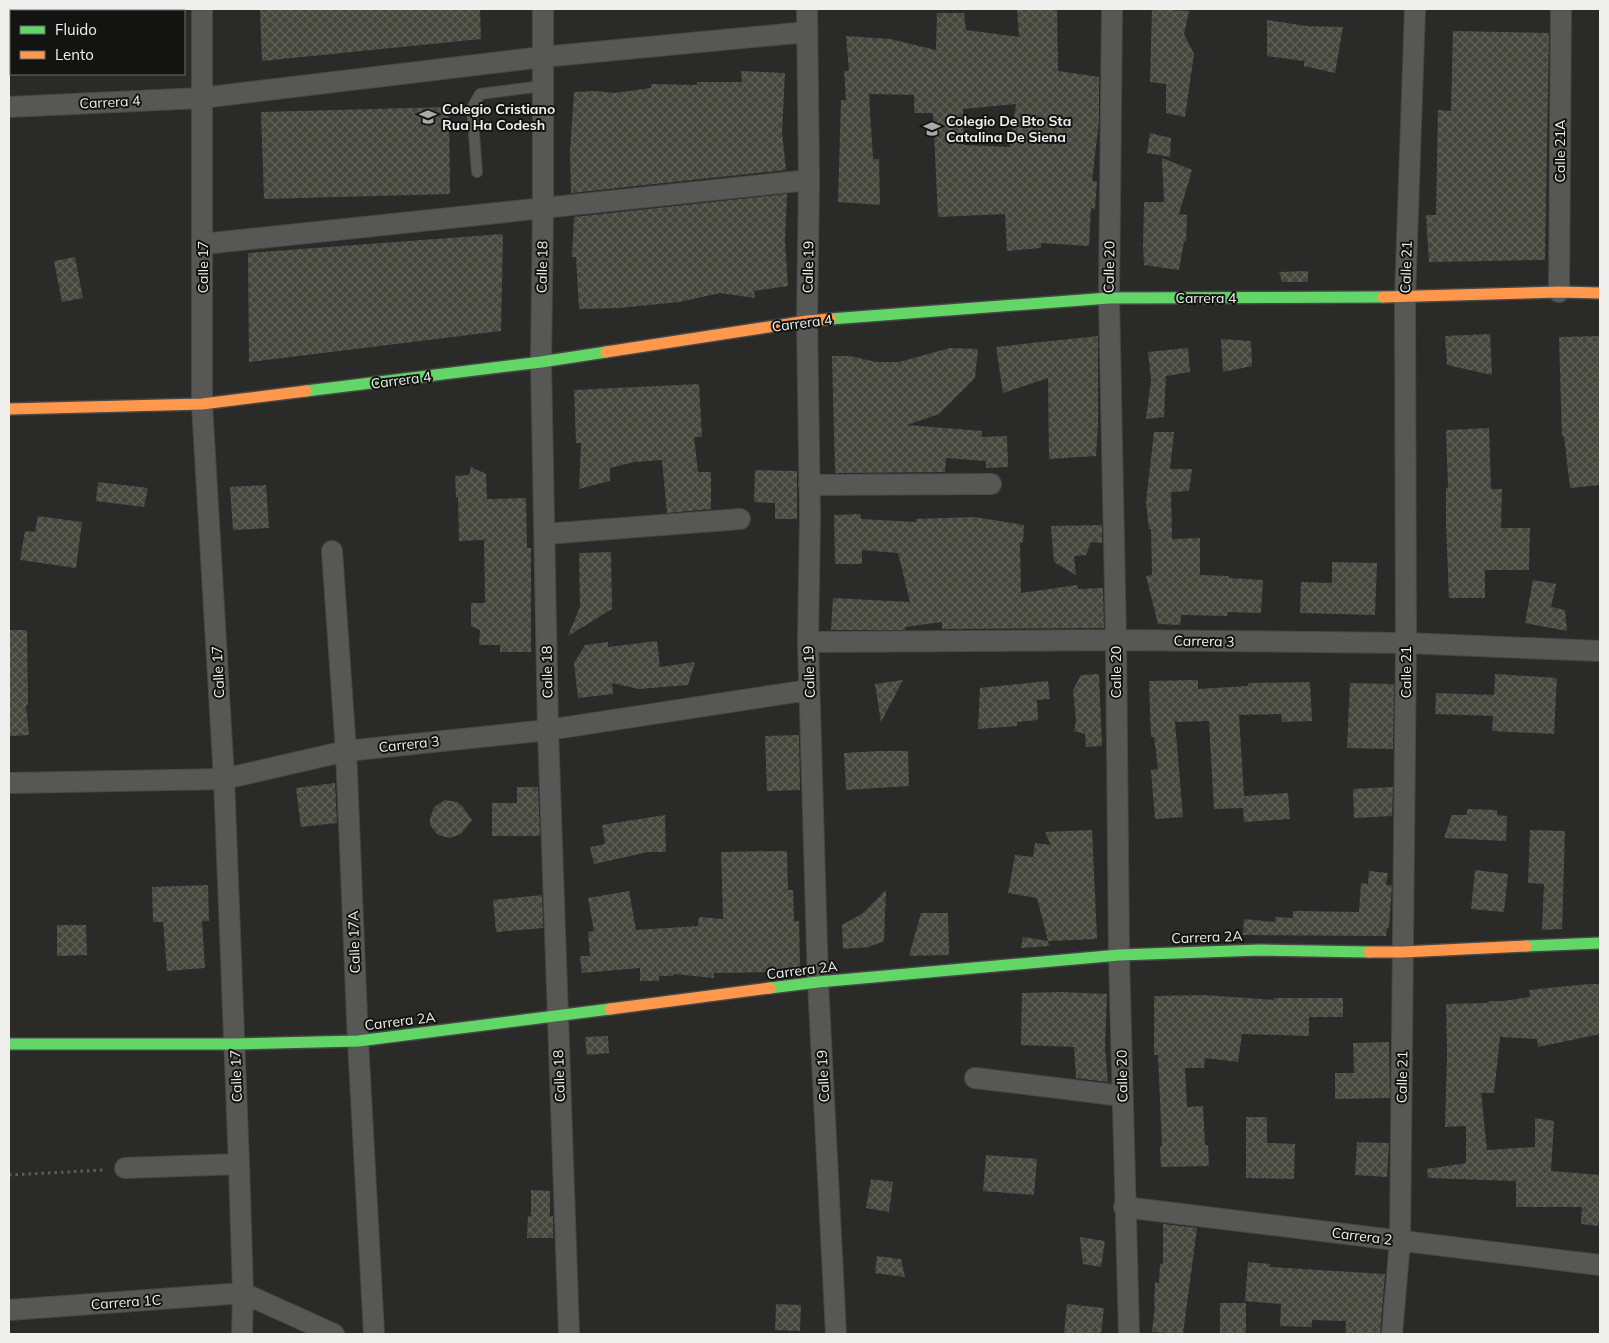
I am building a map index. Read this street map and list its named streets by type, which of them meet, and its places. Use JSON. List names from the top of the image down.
{
  "streets": {
    "street": [
      "Carrera 4",
      "Calle 21A",
      "Calle 17",
      "Calle 18",
      "Calle 19",
      "Calle 20",
      "Calle 21",
      "Carrera 3",
      "Carrera 2A",
      "Calle 17A",
      "Carrera 2",
      "Carrera 1C"
    ]
  },
  "crossings": [
    ["Carrera 4", "Calle 21A"],
    ["Carrera 4", "Calle 17"],
    ["Carrera 4", "Calle 18"],
    ["Carrera 4", "Calle 19"],
    ["Carrera 4", "Calle 20"],
    ["Carrera 4", "Calle 21"],
    ["Calle 17", "Carrera 3"],
    ["Calle 17", "Carrera 2A"],
    ["Calle 17", "Carrera 1C"],
    ["Calle 18", "Carrera 3"],
    ["Calle 18", "Carrera 2A"],
    ["Calle 19", "Carrera 3"],
    ["Calle 19", "Carrera 2A"],
    ["Calle 20", "Carrera 3"],
    ["Calle 20", "Carrera 2A"],
    ["Calle 20", "Carrera 2"],
    ["Calle 21", "Carrera 3"],
    ["Calle 21", "Carrera 2A"],
    ["Calle 21", "Carrera 2"],
    ["Carrera 3", "Calle 17A"],
    ["Carrera 2A", "Calle 17A"]
  ],
  "places": {
    "school or university": ["Colegio Cristiano Rua Ha Codesh", "Colegio De Bto Sta Catalina De Siena"]
  },
  "legend": ["Fluido", "Lento"]
}
